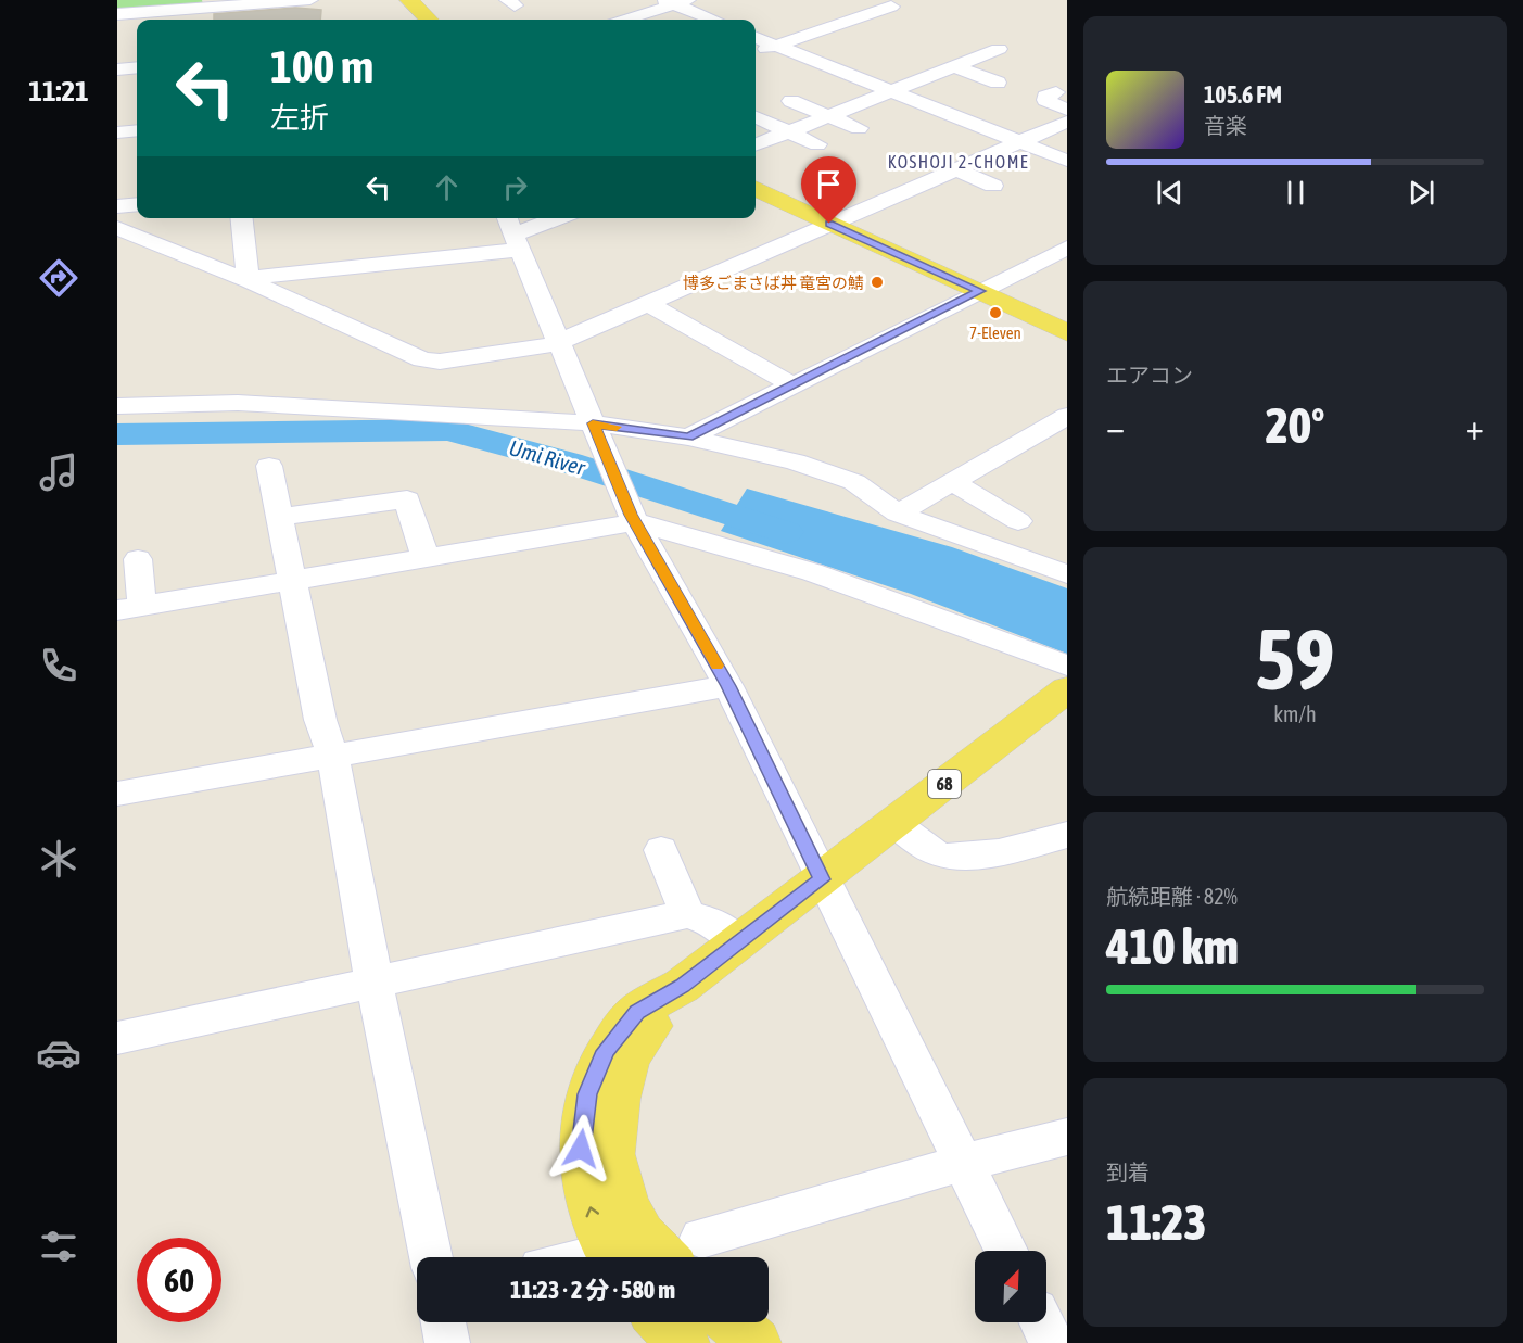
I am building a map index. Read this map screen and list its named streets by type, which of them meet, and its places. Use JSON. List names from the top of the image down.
{
  "streets": {
    "main road": ["68"]
  },
  "districts": ["KOSHOJI 2-CHOME"],
  "water": ["Umi River"],
  "places": ["博多ごまさば丼 竜宮の鯖", "7-Eleven"],
  "north": "top right",
  "page": {
    "tabs": "11:21",
    "turn": ["100 m", "左折"],
    "song": ["105.6 FM", "音楽"],
    "tile": [
      "エアコン",
      ["59", "km/h"],
      ["航続距離 · 82%", "410 km"],
      ["到着", "11:23"]
    ],
    "heat": ["−", "20°", "+"],
    "limit": "60",
    "trip": "11:23 · 2 分 · 580 m"
  }
}
